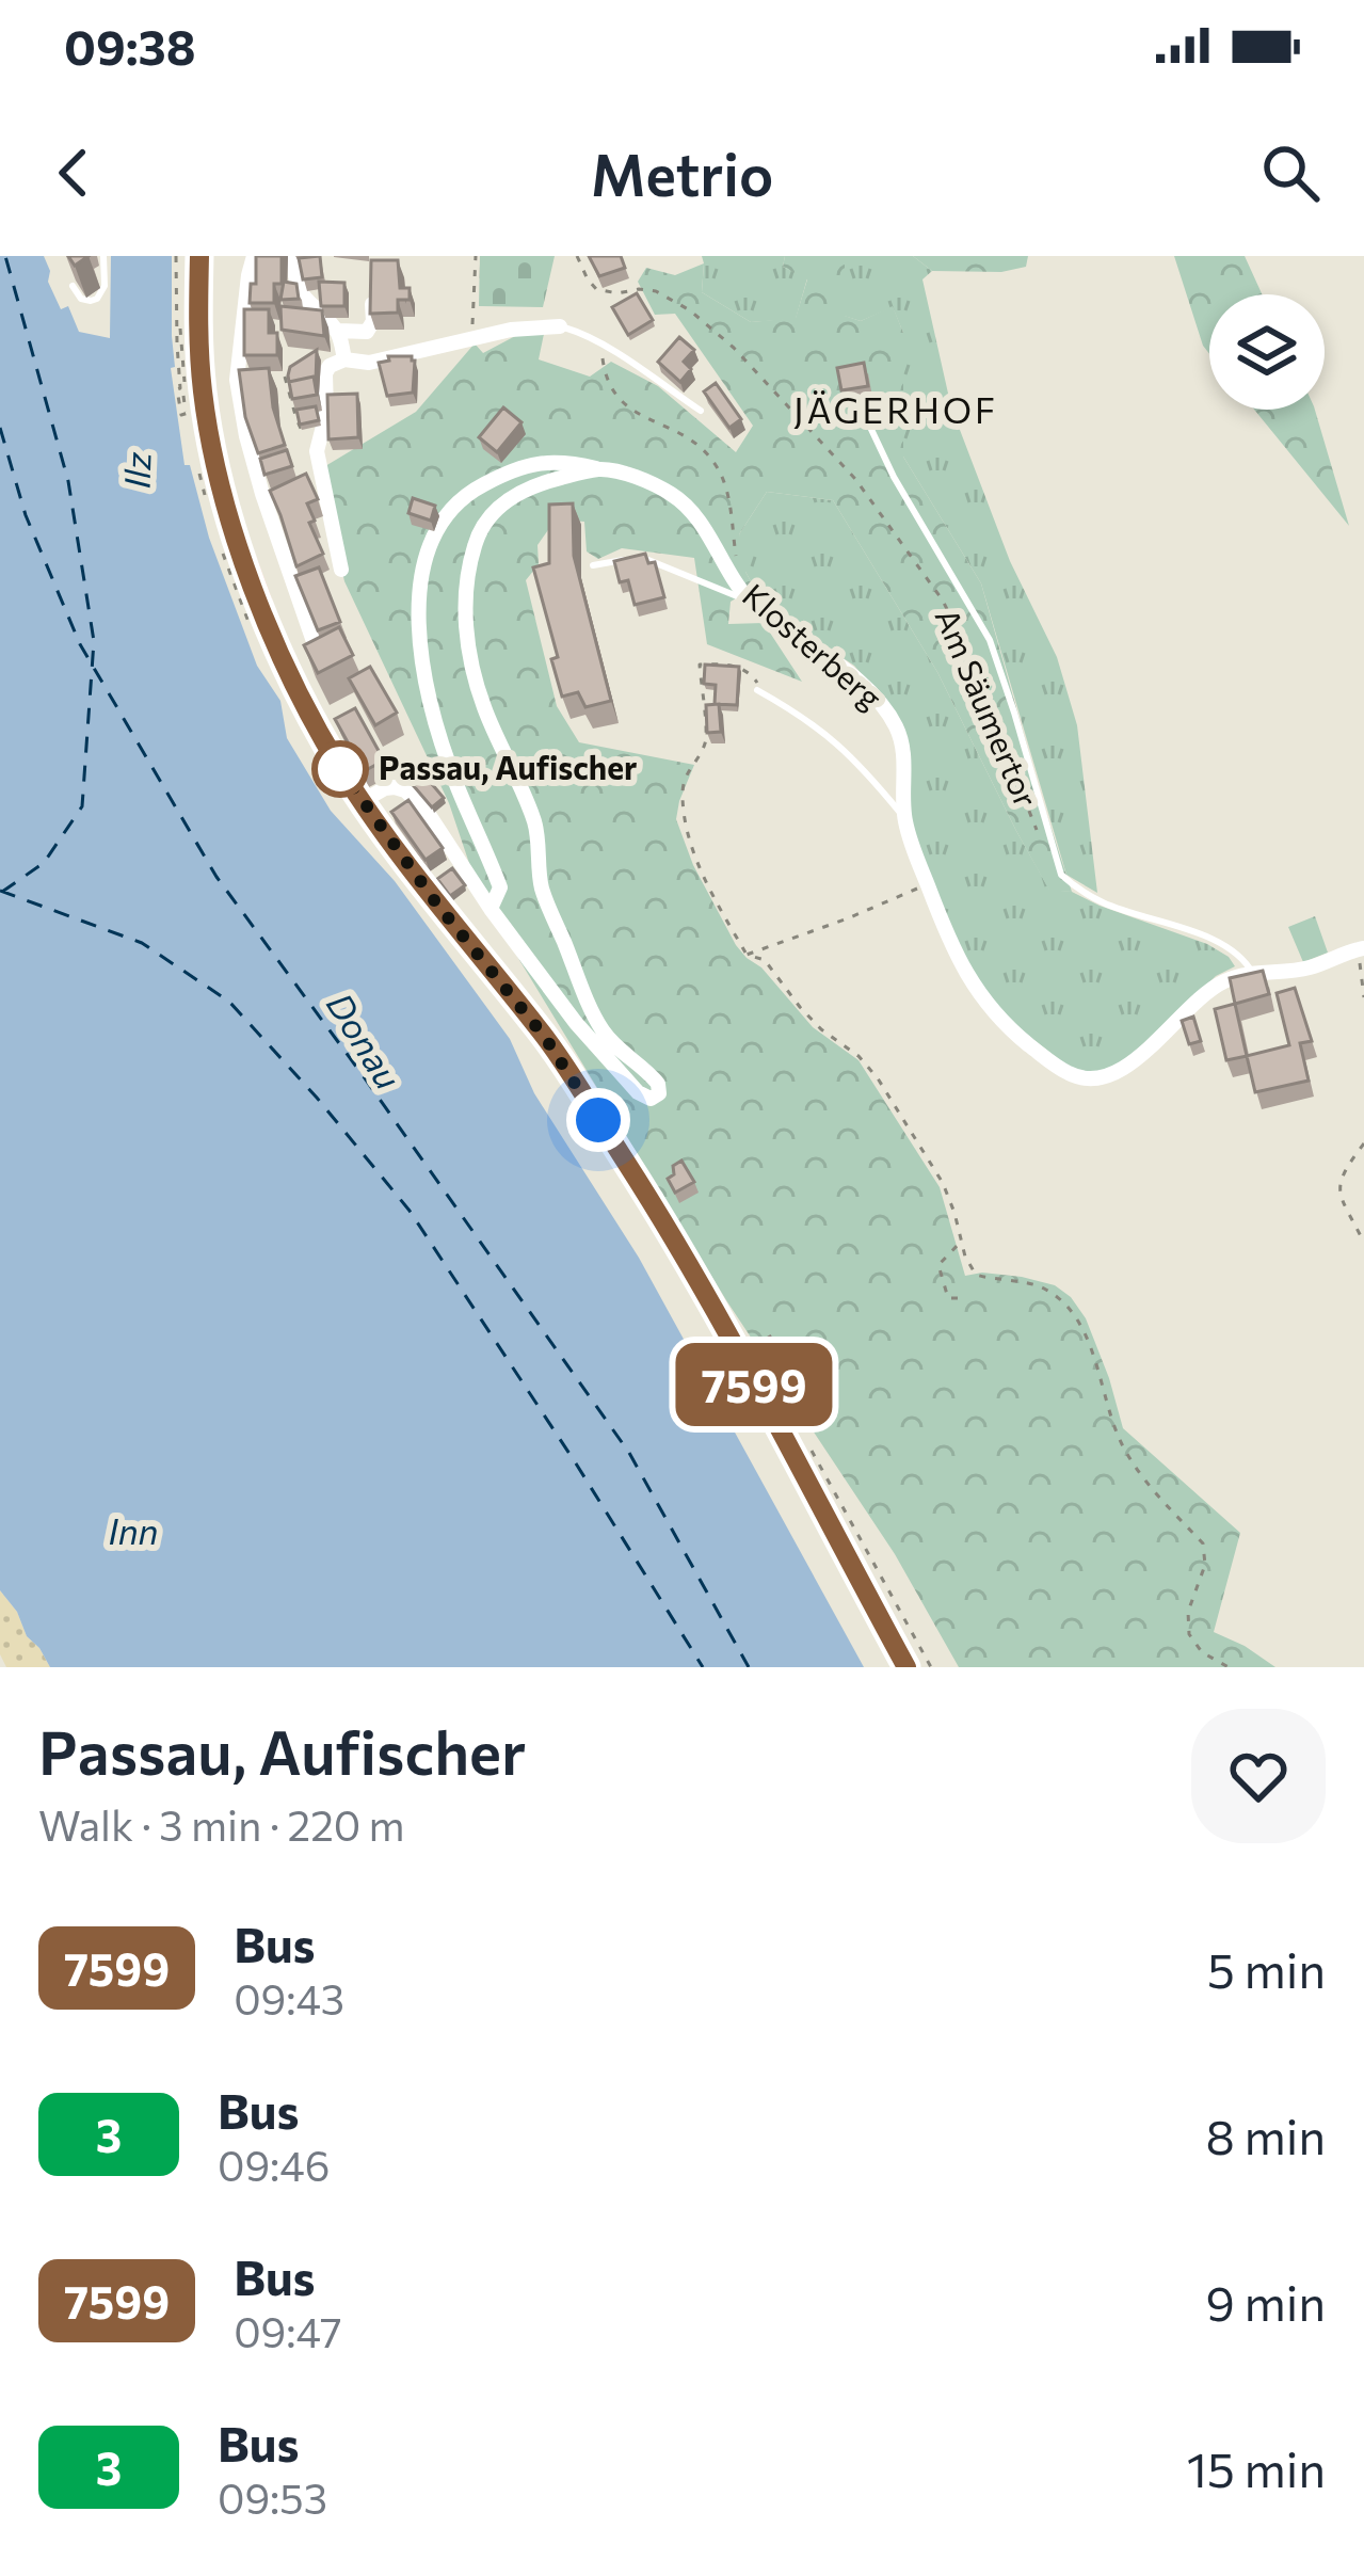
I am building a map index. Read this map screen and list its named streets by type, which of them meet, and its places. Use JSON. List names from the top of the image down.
{
  "streets": {
    "street": ["Klosterberg"],
    "path": ["Am Säumertor"]
  },
  "districts": ["JÄGERHOF"],
  "water": ["Ilz", "Donau", "Inn"],
  "places": ["Passau, Aufischer"],
  "lines": ["bus line 7599"],
  "page": {
    "status": "09:38",
    "header": "Metrio",
    "on_map": "7599",
    "heading": ["Passau, Aufischer", "Walk · 3 min · 220 m"],
    "list": [
      {
        "mark": "7599",
        "name": "Bus",
        "note": "09:43",
        "value": "5 min"
      },
      {
        "mark": "3",
        "name": "Bus",
        "note": "09:46",
        "value": "8 min"
      },
      {
        "mark": "7599",
        "name": "Bus",
        "note": "09:47",
        "value": "9 min"
      },
      {
        "mark": "3",
        "name": "Bus",
        "note": "09:53",
        "value": "15 min"
      }
    ]
  }
}
